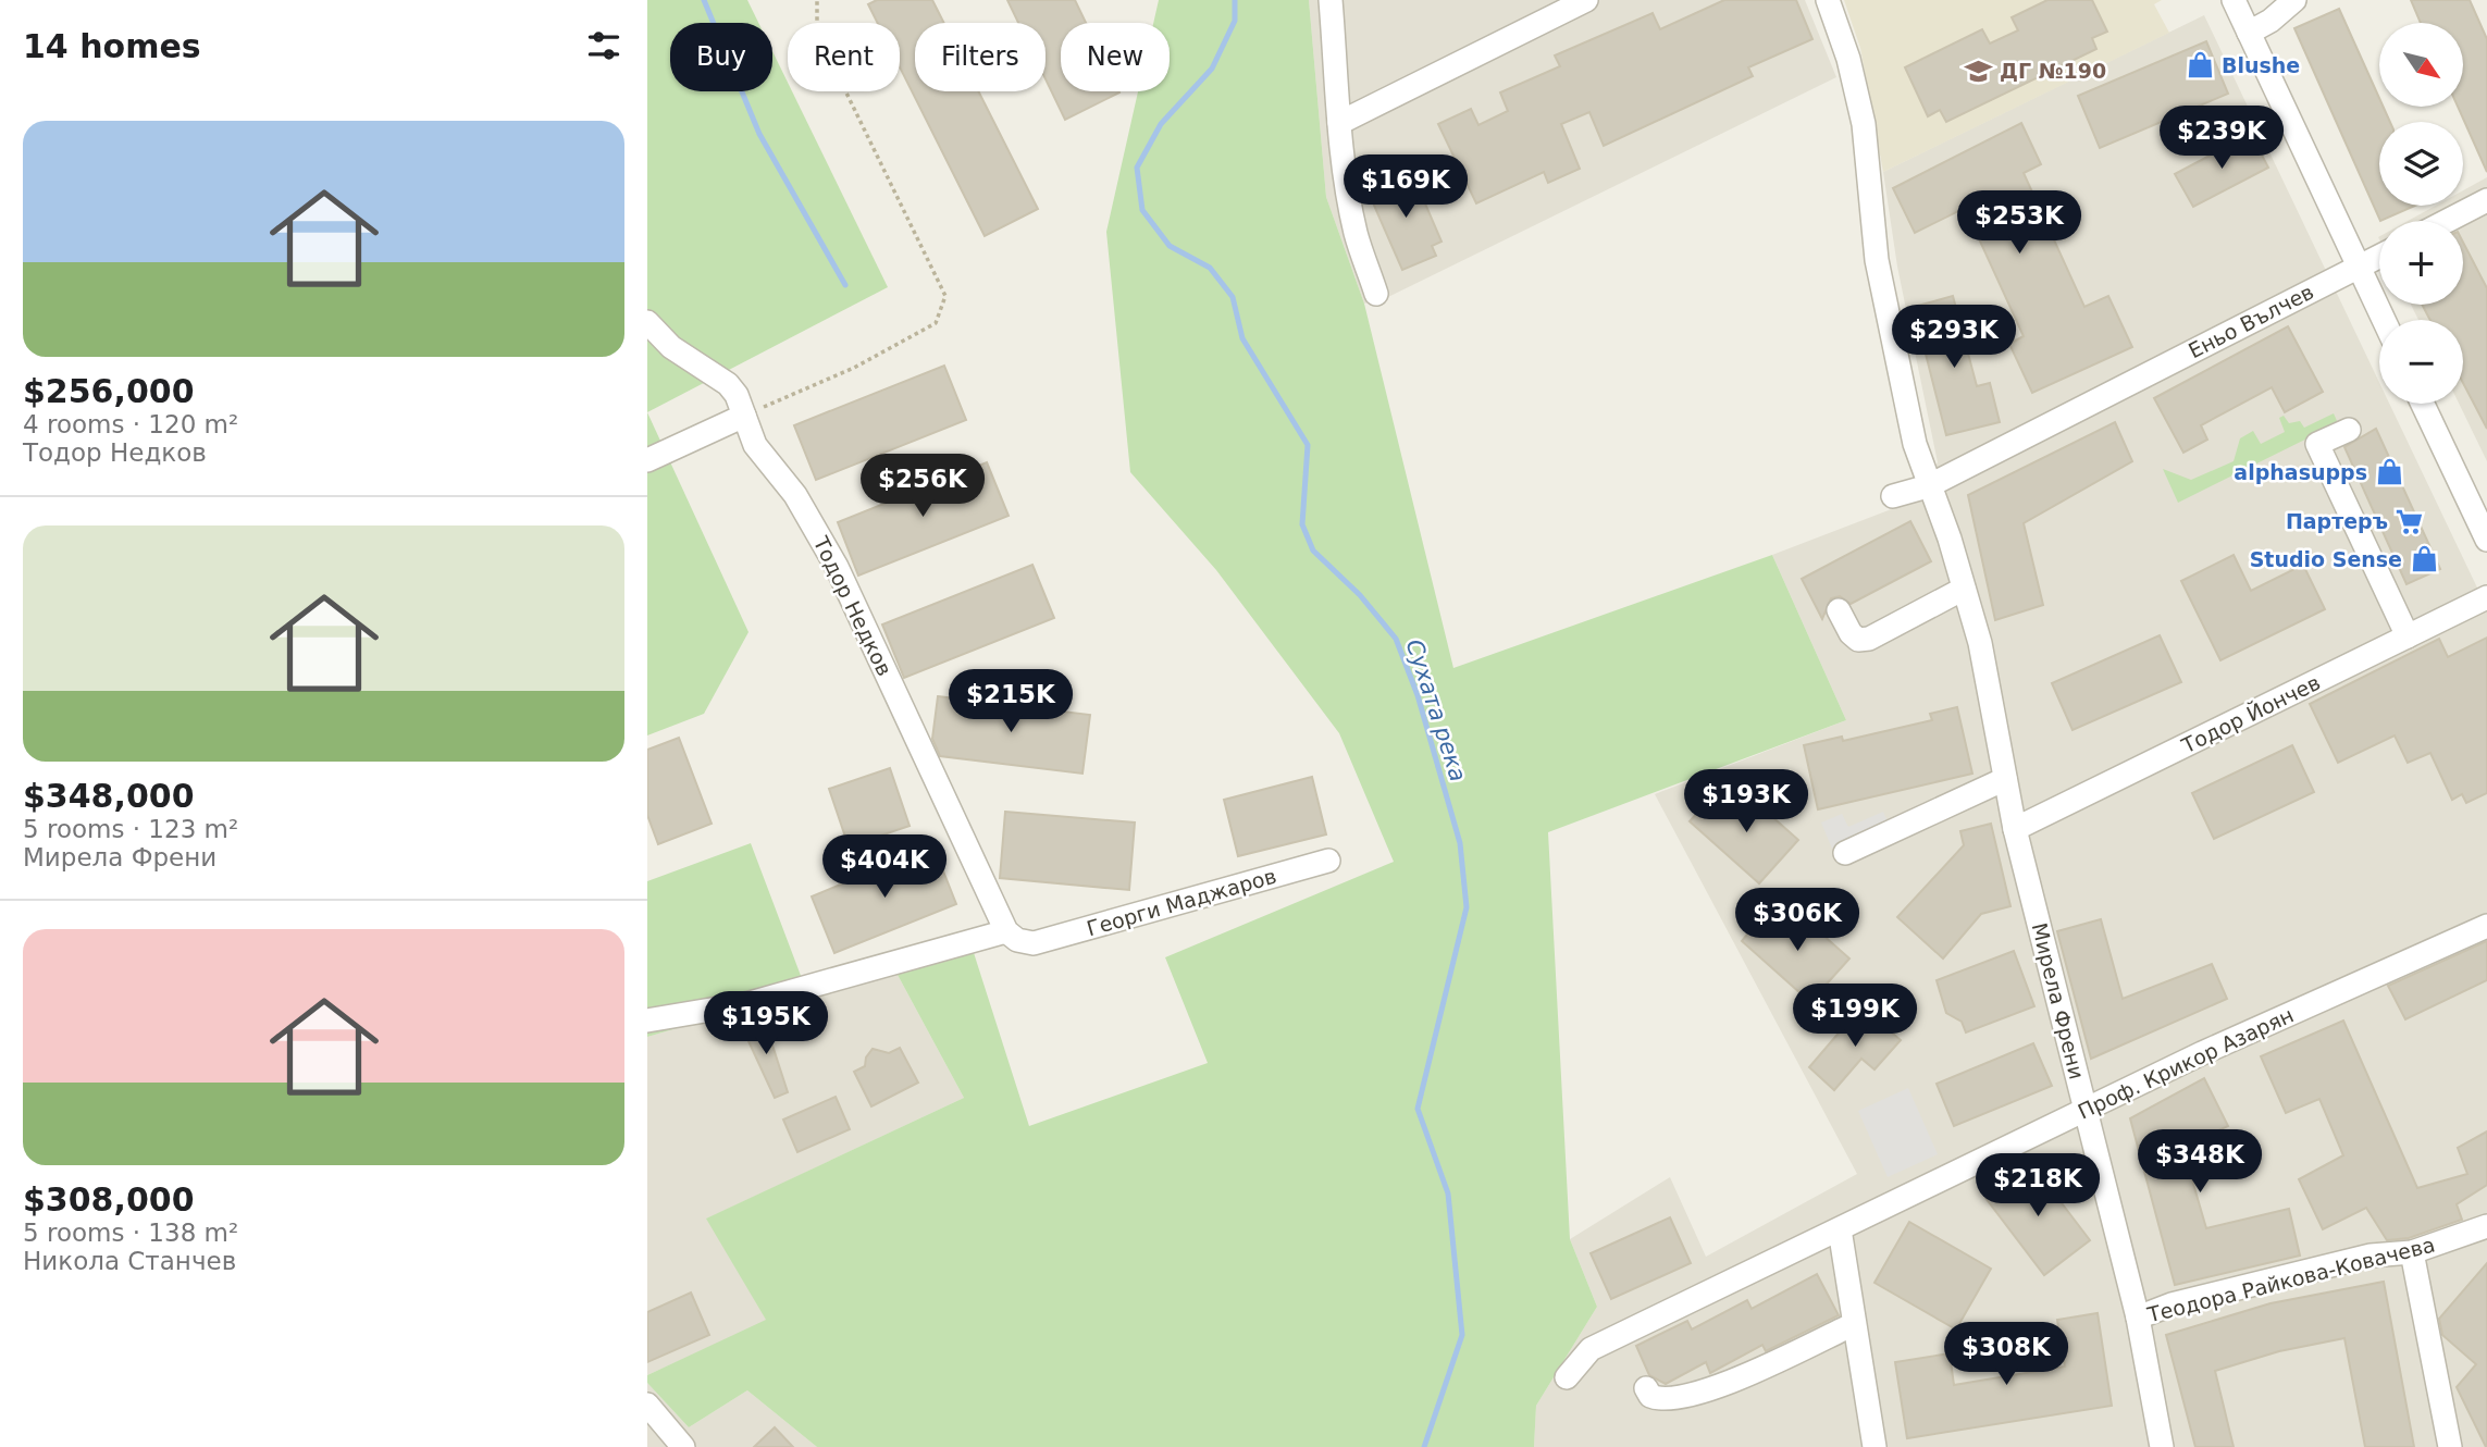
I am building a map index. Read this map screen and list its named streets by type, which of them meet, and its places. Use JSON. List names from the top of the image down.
{
  "streets": {
    "street": [
      "Еньо Вълчев",
      "Тодор Недков",
      "Тодор Йончев",
      "Георги Маджаров",
      "Мирела Френи",
      "Проф. Крикор Азарян",
      "Теодора Райкова-Ковачева"
    ]
  },
  "crossings": [
    ["Еньо Вълчев", "Мирела Френи"],
    ["Тодор Недков", "Георги Маджаров"],
    ["Тодор Йончев", "Мирела Френи"],
    ["Мирела Френи", "Проф. Крикор Азарян"],
    ["Мирела Френи", "Теодора Райкова-Ковачева"]
  ],
  "water": ["Сухата река"],
  "places": {
    "shop": ["Blushe", "alphasupps", "Studio Sense"],
    "school or university": ["ДГ №190"],
    "supermarket": ["Партеръ"]
  },
  "north": "bottom right",
  "page": {
    "heading": "14 homes",
    "map_buttons": ["+", "−"],
    "chip": [
      "Buy",
      "Rent",
      "Filters",
      "New"
    ],
    "list": [
      {
        "name": "$256,000",
        "note": "4 rooms · 120 m² · Тодор Недков"
      },
      {
        "name": "$348,000",
        "note": "5 rooms · 123 m² · Мирела Френи"
      },
      {
        "name": "$308,000",
        "note": "5 rooms · 138 m² · Никола Станчев"
      }
    ],
    "price": [
      "$239K",
      "$169K",
      "$253K",
      "$293K",
      "$256K",
      "$215K",
      "$193K",
      "$404K",
      "$306K",
      "$199K",
      "$195K",
      "$348K",
      "$218K",
      "$308K"
    ]
  }
}
